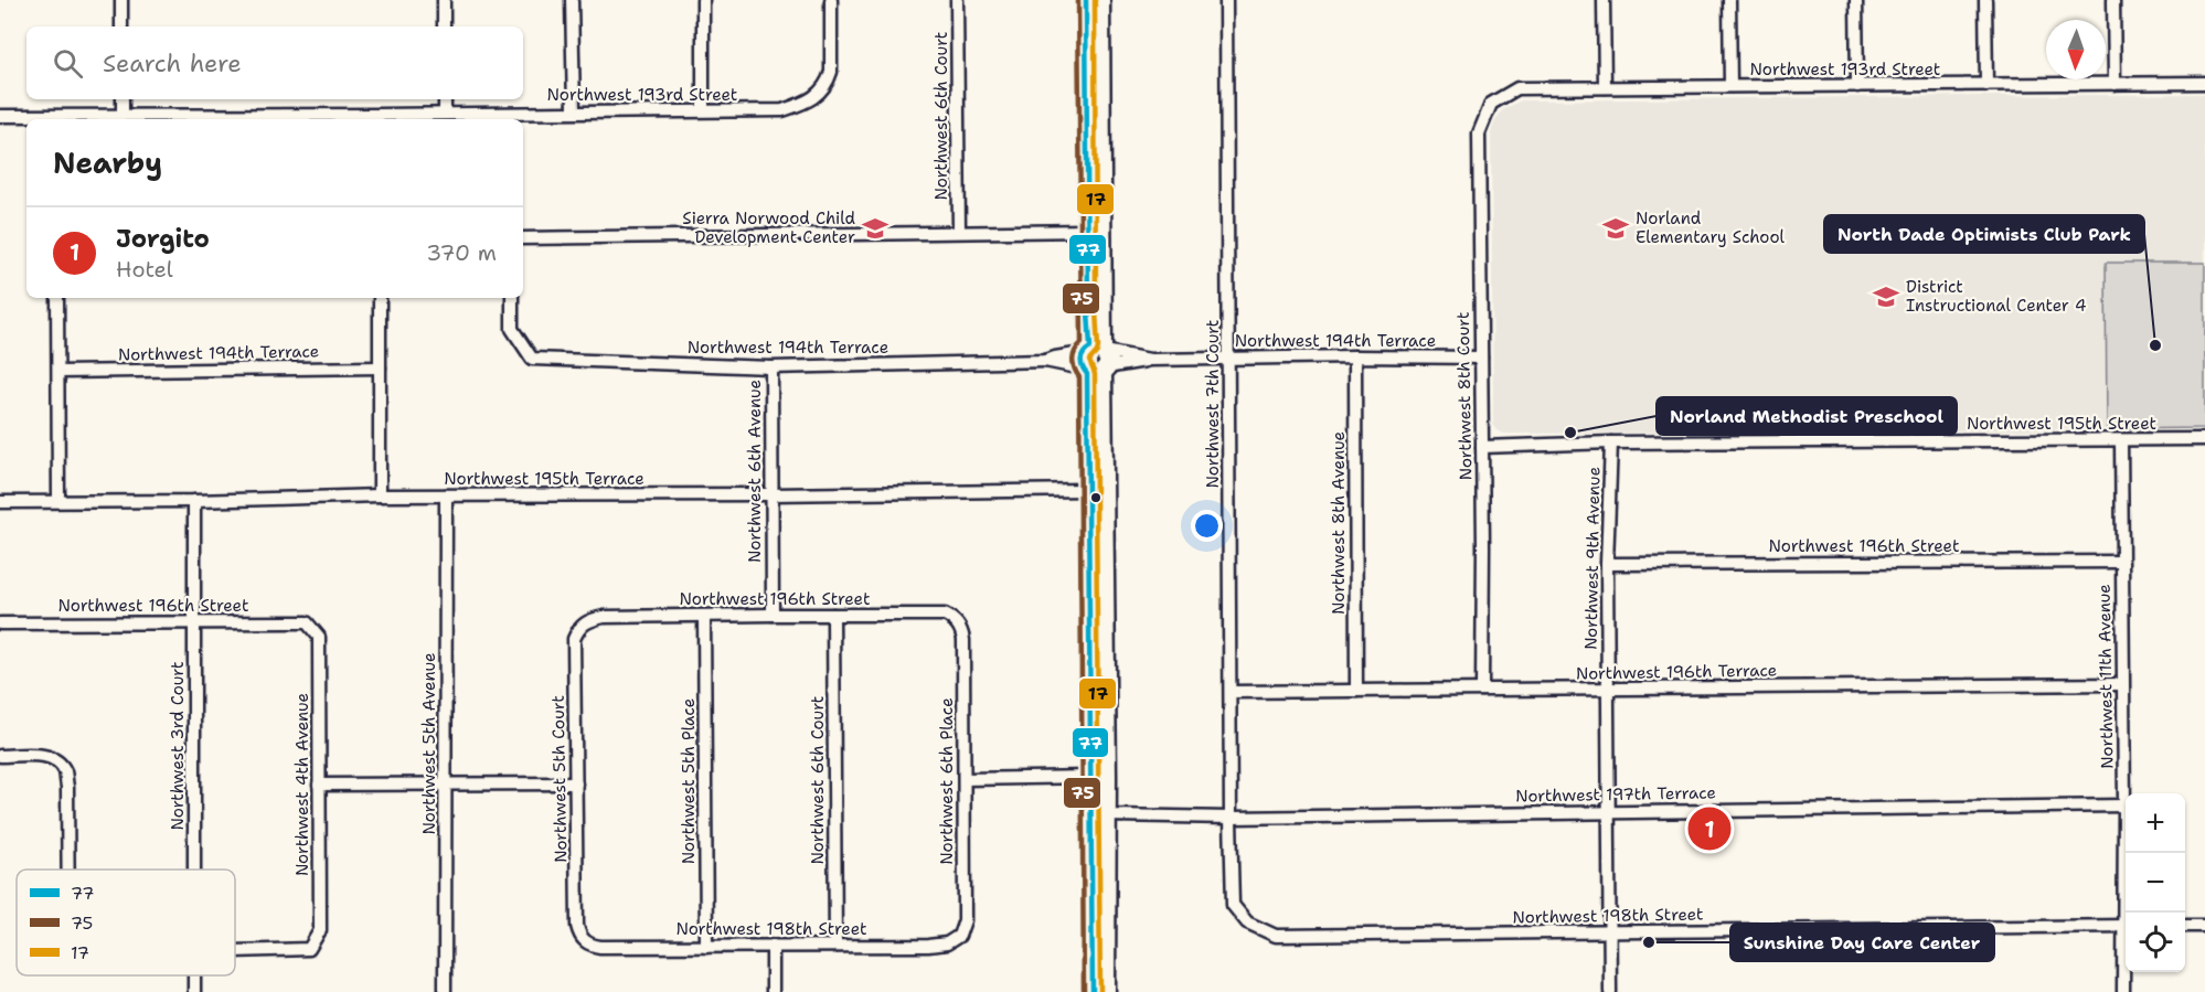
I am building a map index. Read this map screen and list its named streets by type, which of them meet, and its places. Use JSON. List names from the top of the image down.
{
  "streets": {
    "street": [
      "Northwest 193rd Street",
      "Northwest 6th Court",
      "Northwest 194th Terrace",
      "Northwest 8th Court",
      "Northwest 7th Court",
      "Northwest 195th Street",
      "Northwest 6th Avenue",
      "Northwest 195th Terrace",
      "Northwest 8th Avenue",
      "Northwest 196th Street",
      "Northwest 9th Avenue",
      "Northwest 196th Terrace",
      "Northwest 11th Avenue",
      "Northwest 5th Avenue",
      "Northwest 3rd Court",
      "Northwest 5th Court",
      "Northwest 5th Place",
      "Northwest 6th Place",
      "Northwest 4th Avenue",
      "Northwest 197th Terrace",
      "Northwest 198th Street"
    ]
  },
  "crossings": [
    ["Northwest 193rd Street", "Northwest 8th Court"],
    ["Northwest 6th Court", "Northwest 196th Street"],
    ["Northwest 6th Court", "Northwest 198th Street"],
    ["Northwest 194th Terrace", "Northwest 8th Court"],
    ["Northwest 194th Terrace", "Northwest 7th Court"],
    ["Northwest 194th Terrace", "Northwest 6th Avenue"],
    ["Northwest 194th Terrace", "Northwest 8th Avenue"],
    ["Northwest 8th Court", "Northwest 195th Street"],
    ["Northwest 8th Court", "Northwest 196th Terrace"],
    ["Northwest 7th Court", "Northwest 196th Terrace"],
    ["Northwest 7th Court", "Northwest 197th Terrace"],
    ["Northwest 7th Court", "Northwest 198th Street"],
    ["Northwest 195th Street", "Northwest 9th Avenue"],
    ["Northwest 195th Street", "Northwest 11th Avenue"],
    ["Northwest 6th Avenue", "Northwest 195th Terrace"],
    ["Northwest 6th Avenue", "Northwest 196th Street"],
    ["Northwest 195th Terrace", "Northwest 5th Avenue"],
    ["Northwest 195th Terrace", "Northwest 3rd Court"],
    ["Northwest 8th Avenue", "Northwest 196th Terrace"],
    ["Northwest 196th Street", "Northwest 9th Avenue"],
    ["Northwest 196th Street", "Northwest 11th Avenue"],
    ["Northwest 196th Street", "Northwest 3rd Court"],
    ["Northwest 196th Street", "Northwest 5th Court"],
    ["Northwest 196th Street", "Northwest 5th Place"],
    ["Northwest 196th Street", "Northwest 6th Place"],
    ["Northwest 196th Street", "Northwest 4th Avenue"],
    ["Northwest 9th Avenue", "Northwest 196th Terrace"],
    ["Northwest 9th Avenue", "Northwest 197th Terrace"],
    ["Northwest 9th Avenue", "Northwest 198th Street"],
    ["Northwest 196th Terrace", "Northwest 11th Avenue"],
    ["Northwest 11th Avenue", "Northwest 197th Terrace"],
    ["Northwest 5th Court", "Northwest 198th Street"],
    ["Northwest 5th Place", "Northwest 198th Street"],
    ["Northwest 6th Place", "Northwest 198th Street"]
  ],
  "places": {
    "school or university": ["Sierra Norwood Child Development Center", "Norland Elementary School", "District Instructional Center 4"],
    "other": ["North Dade Optimists Club Park", "Norland Methodist Preschool", "Sunshine Day Care Center"]
  },
  "lines": ["transit line 77", "transit line 75", "transit line 17"],
  "legend": ["77", "75", "17"],
  "north": "bottom",
  "page": {
    "search": "Search here",
    "heading": "Nearby",
    "list": [
      {
        "mark": "1",
        "name": "Jorgito",
        "note": "Hotel",
        "value": "370 m"
      }
    ],
    "map_buttons": ["+", "−"],
    "pins": "1"
  }
}
